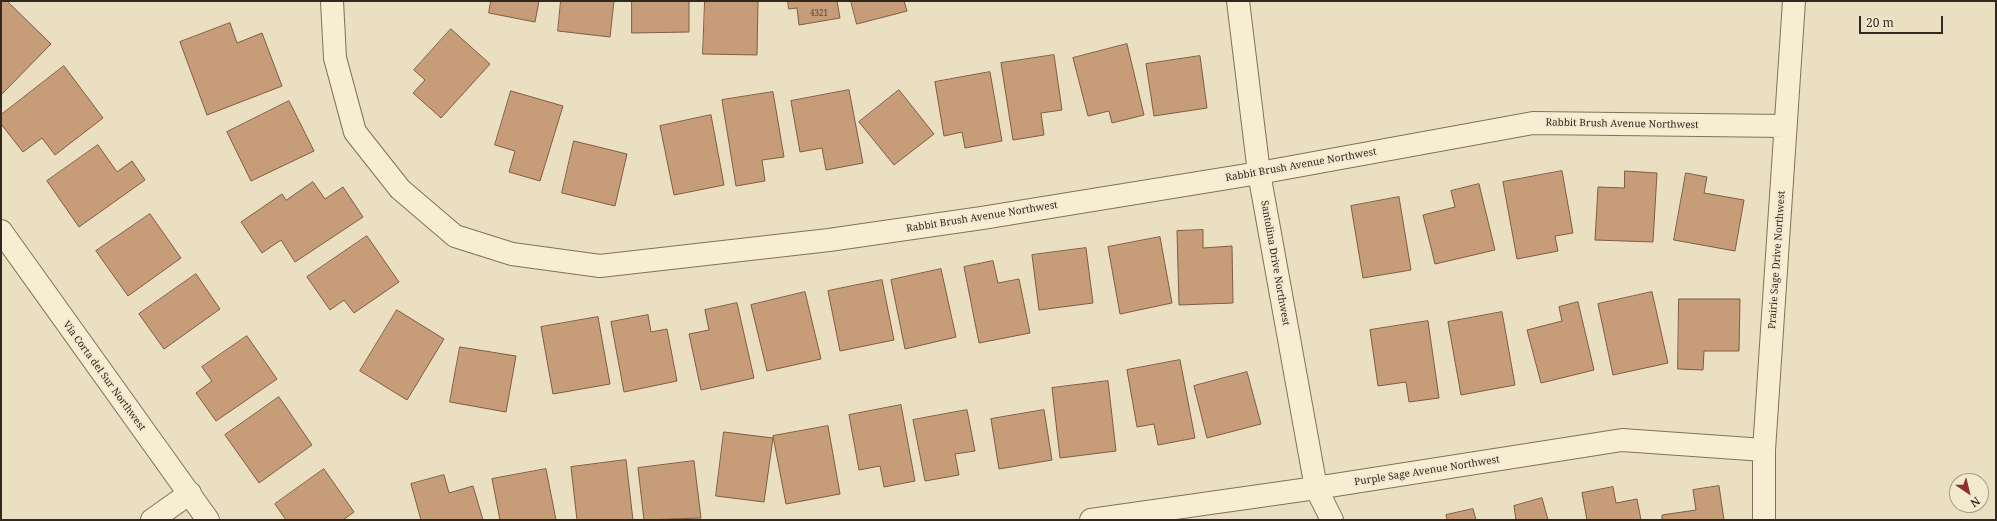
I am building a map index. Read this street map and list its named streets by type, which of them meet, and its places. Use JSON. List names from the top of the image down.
{
  "streets": {
    "street": [
      "Rabbit Brush Avenue Northwest",
      "Prairie Sage Drive Northwest",
      "Santolina Drive Northwest",
      "Via Corta del Sur Northwest",
      "Purple Sage Avenue Northwest"
    ]
  },
  "crossings": [
    ["Rabbit Brush Avenue Northwest", "Prairie Sage Drive Northwest"],
    ["Rabbit Brush Avenue Northwest", "Santolina Drive Northwest"],
    ["Prairie Sage Drive Northwest", "Purple Sage Avenue Northwest"],
    ["Santolina Drive Northwest", "Purple Sage Avenue Northwest"]
  ],
  "house_numbers": ["4321"],
  "scale_bar": "20 m",
  "north": "bottom right"
}
